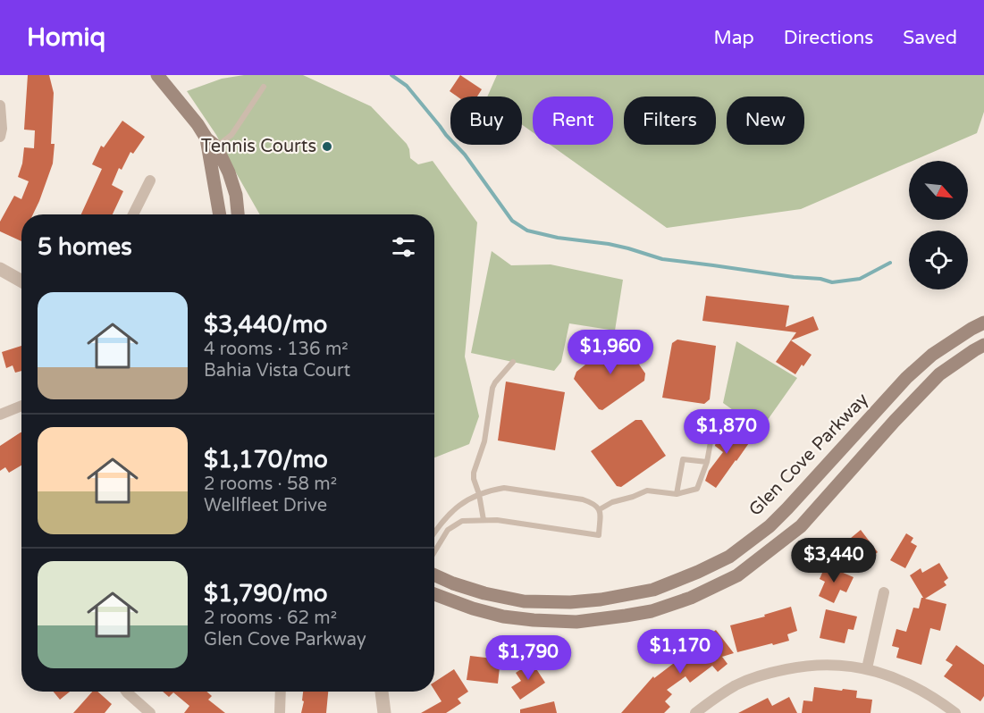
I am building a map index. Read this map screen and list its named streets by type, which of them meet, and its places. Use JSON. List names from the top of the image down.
{
  "streets": {
    "main road": ["Glen Cove Parkway"]
  },
  "places": ["Tennis Courts"],
  "north": "bottom right",
  "page": {
    "header": "Homiq",
    "nav": ["Map", "Directions", "Saved"],
    "chip": [
      "Buy",
      "Rent",
      "Filters",
      "New"
    ],
    "heading": "5 homes",
    "list": [
      {
        "name": "$3,440/mo",
        "note": "4 rooms · 136 m² · Bahia Vista Court"
      },
      {
        "name": "$1,170/mo",
        "note": "2 rooms · 58 m² · Wellfleet Drive"
      },
      {
        "name": "$1,790/mo",
        "note": "2 rooms · 62 m² · Glen Cove Parkway"
      }
    ],
    "price": [
      "$1,960",
      "$1,870",
      "$3,440",
      "$1,170",
      "$1,790"
    ]
  }
}
